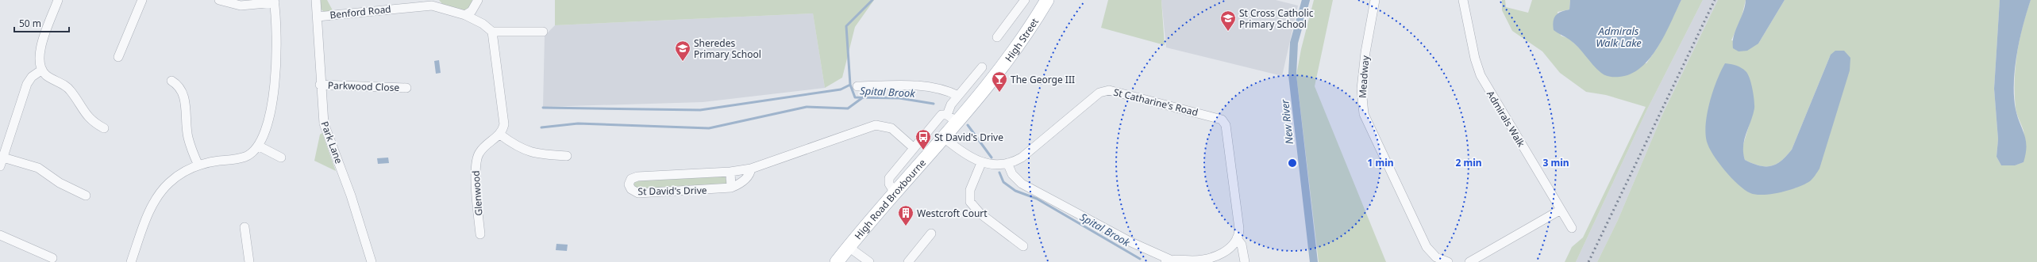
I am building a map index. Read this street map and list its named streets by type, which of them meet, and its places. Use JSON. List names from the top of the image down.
{
  "streets": {
    "main road": ["High Street", "High Road Broxbourne"],
    "street": [
      "Benford Road",
      "Meadway",
      "Parkwood Close",
      "St Catharine's Road",
      "Admirals Walk",
      "Park Lane",
      "St David's Drive",
      "Glenwood"
    ]
  },
  "crossings": [
    ["Benford Road", "Park Lane"],
    ["High Street", "High Road Broxbourne"],
    ["Parkwood Close", "Park Lane"],
    ["St Catharine's Road", "High Road Broxbourne"]
  ],
  "water": ["Admirals Walk Lake", "Spital Brook", "New River"],
  "places": {
    "school or university": ["St Cross Catholic Primary School", "Sheredes Primary School"],
    "bar": ["The George III"],
    "bus stop": ["St David's Drive"],
    "building": ["Westcroft Court"]
  },
  "scale_bar": "50 m",
  "rings": ["1 min", "2 min", "3 min"]
}
